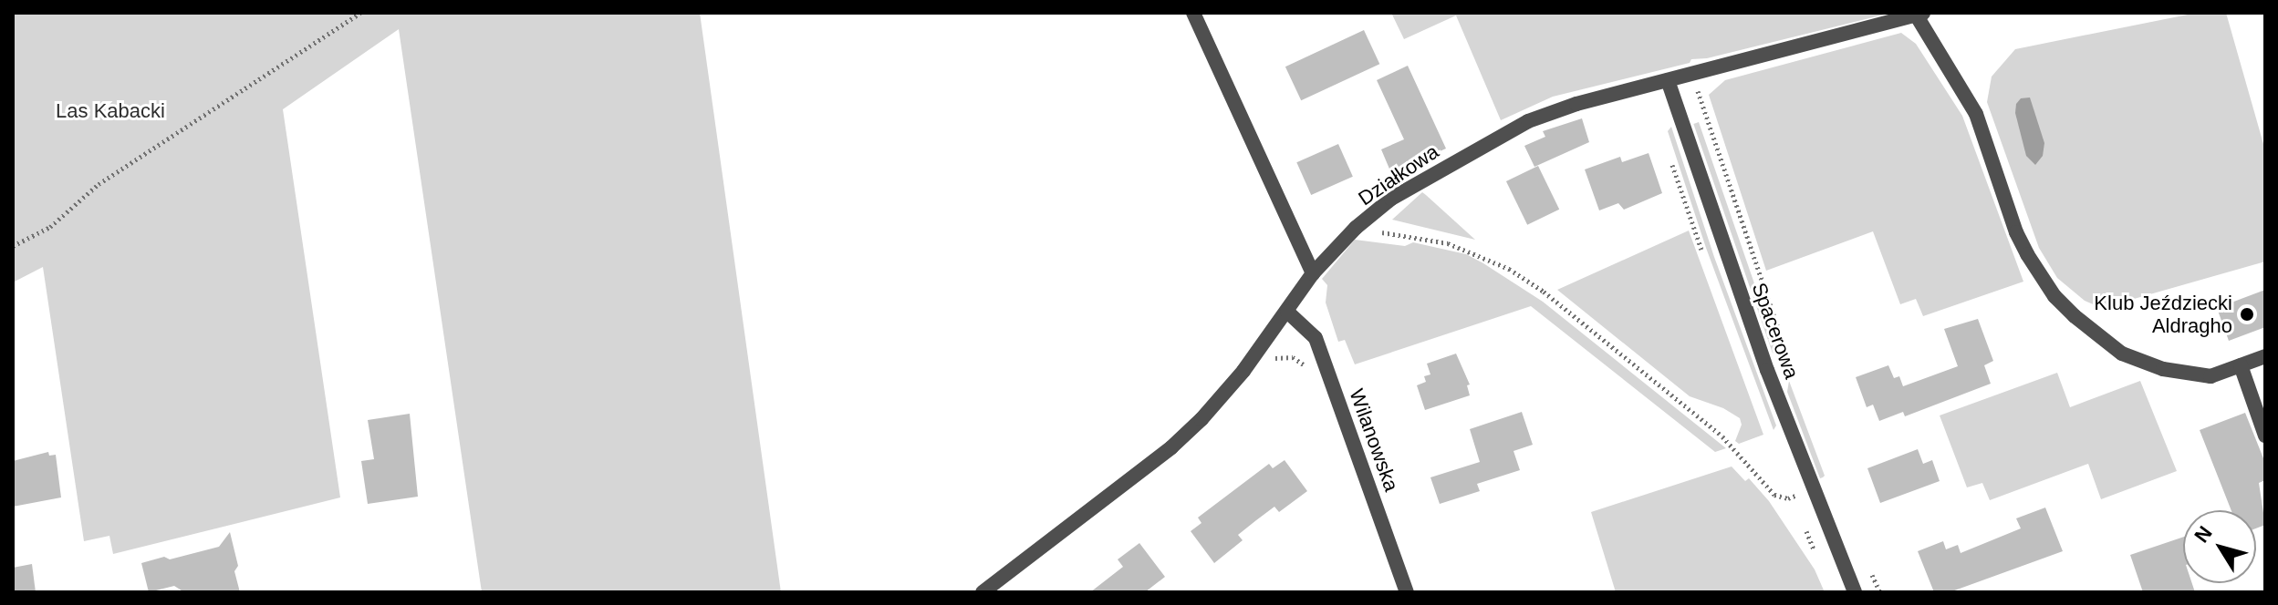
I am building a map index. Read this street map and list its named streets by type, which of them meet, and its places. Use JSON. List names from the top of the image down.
{
  "streets": {
    "street": ["Działkowa", "Spacerowa", "Wilanowska"]
  },
  "crossings": [
    ["Działkowa", "Spacerowa"],
    ["Działkowa", "Wilanowska"]
  ],
  "parks": ["Las Kabacki"],
  "places": ["Klub Jeździecki Aldragho"],
  "north": "top left"
}
